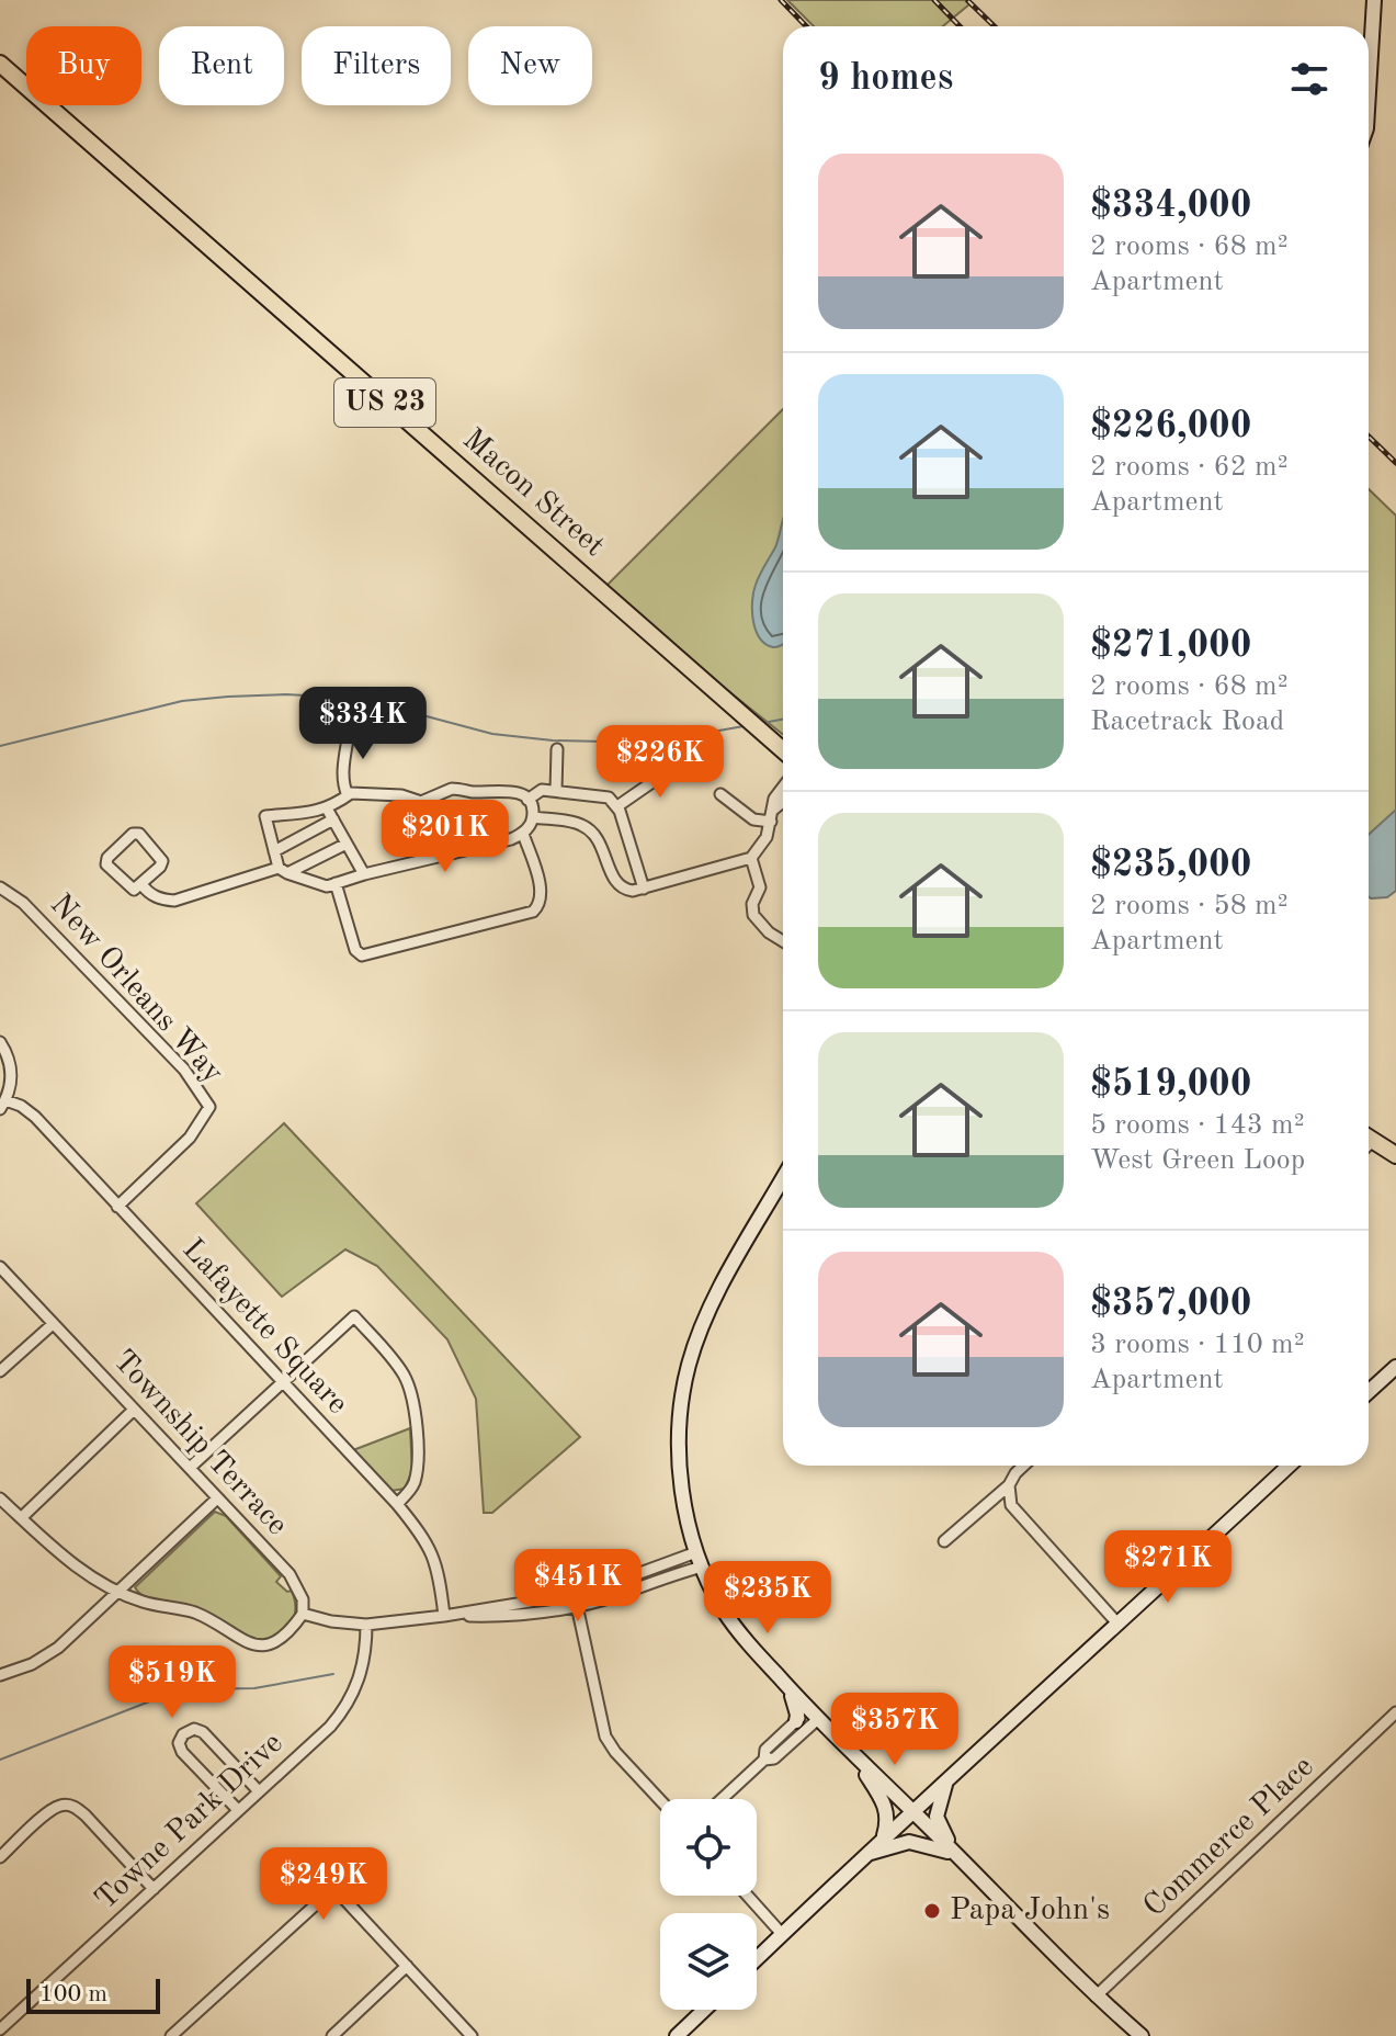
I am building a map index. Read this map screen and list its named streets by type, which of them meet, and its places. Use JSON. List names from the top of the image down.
{
  "streets": {
    "main road": ["US 23", "Macon Street"],
    "street": [
      "New Orleans Way",
      "Lafayette Square",
      "Township Terrace",
      "Towne Park Drive",
      "Commerce Place"
    ]
  },
  "crossings": [
    ["New Orleans Way", "Lafayette Square"]
  ],
  "places": ["Papa John's"],
  "scale_bar": "100 m",
  "page": {
    "chip": [
      "Buy",
      "Rent",
      "Filters",
      "New"
    ],
    "heading": "9 homes",
    "list": [
      {
        "name": "$334,000",
        "note": "2 rooms · 68 m² · Apartment"
      },
      {
        "name": "$226,000",
        "note": "2 rooms · 62 m² · Apartment"
      },
      {
        "name": "$271,000",
        "note": "2 rooms · 68 m² · Racetrack Road"
      },
      {
        "name": "$235,000",
        "note": "2 rooms · 58 m² · Apartment"
      },
      {
        "name": "$519,000",
        "note": "5 rooms · 143 m² · West Green Loop"
      },
      {
        "name": "$357,000",
        "note": "3 rooms · 110 m² · Apartment"
      }
    ],
    "price": [
      "$334K",
      "$226K",
      "$201K",
      "$271K",
      "$451K",
      "$235K",
      "$519K",
      "$357K",
      "$249K"
    ],
    "scale": "100 m"
  }
}
